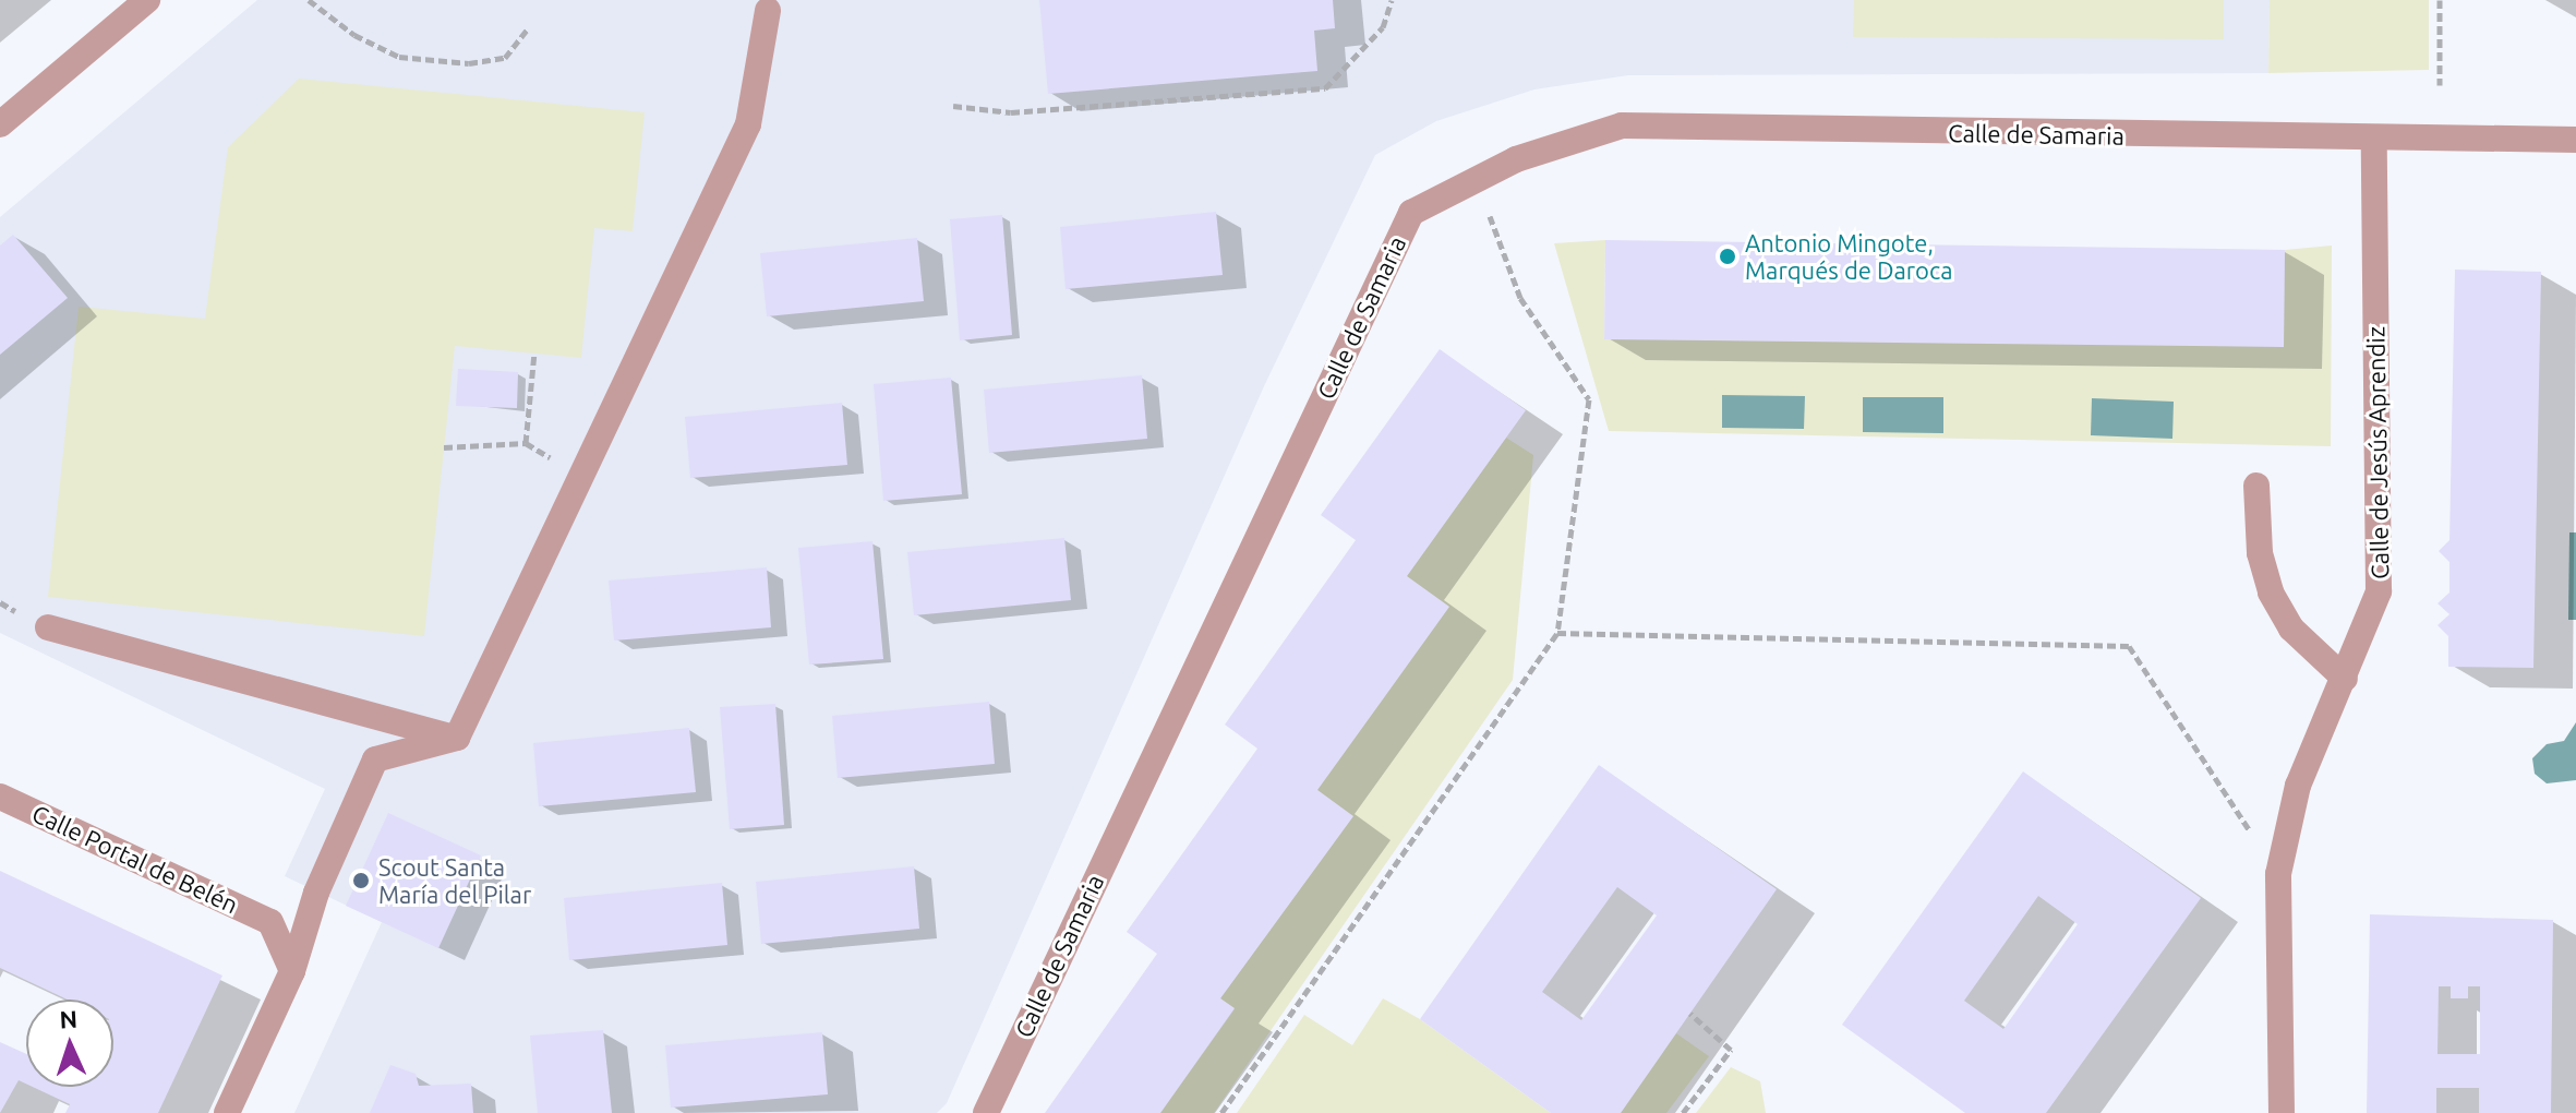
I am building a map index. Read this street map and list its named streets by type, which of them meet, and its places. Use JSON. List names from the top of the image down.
{
  "streets": {
    "street": ["Calle de Samaria", "Calle de Jesús Aprendiz", "Calle Portal de Belén"]
  },
  "crossings": [
    ["Calle de Samaria", "Calle de Jesús Aprendiz"]
  ],
  "places": ["Antonio Mingote, Marqués de Daroca", "Scout Santa María del Pilar"],
  "north": "top"
}
